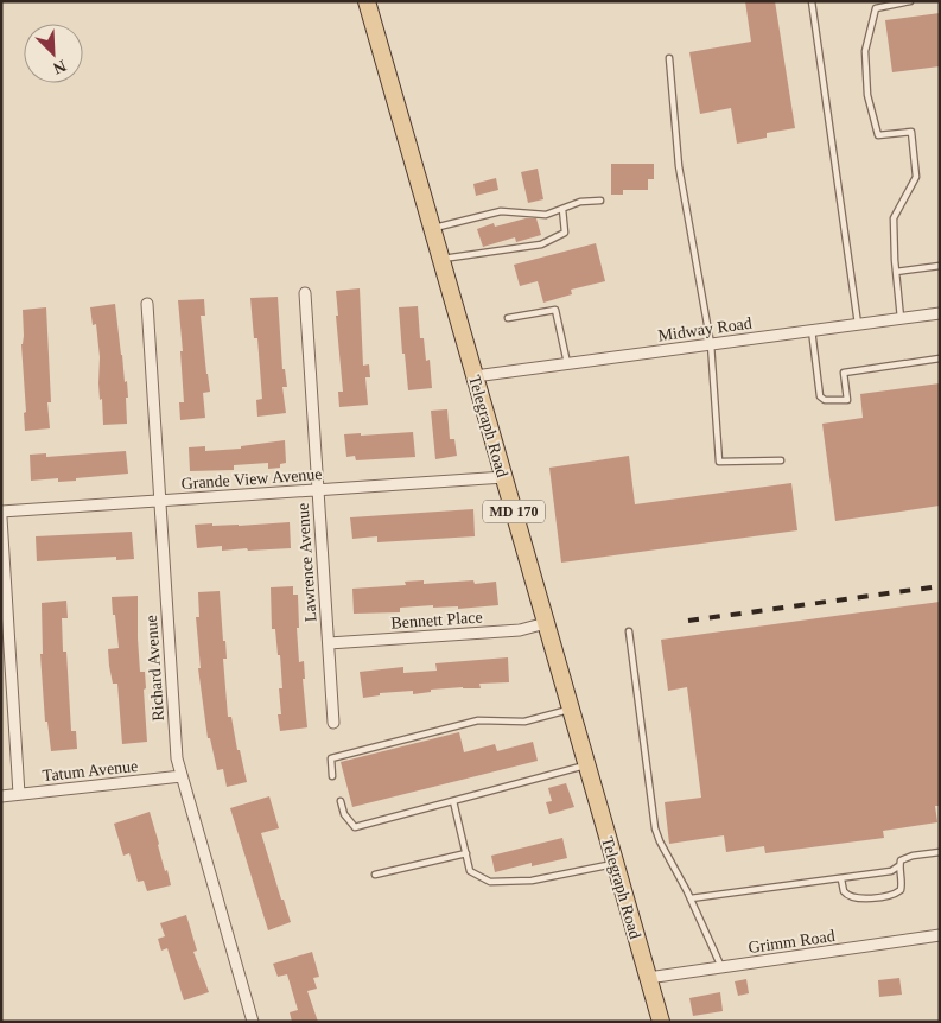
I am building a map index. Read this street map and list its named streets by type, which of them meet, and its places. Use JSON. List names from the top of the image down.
{
  "streets": {
    "main road": ["Telegraph Road", "MD 170"],
    "street": [
      "Midway Road",
      "Grande View Avenue",
      "Lawrence Avenue",
      "Bennett Place",
      "Richard Avenue",
      "Tatum Avenue",
      "Grimm Road"
    ]
  },
  "crossings": [
    ["Midway Road", "Telegraph Road"],
    ["Telegraph Road", "Grande View Avenue"],
    ["Telegraph Road", "Bennett Place"],
    ["Telegraph Road", "Grimm Road"],
    ["Grande View Avenue", "Lawrence Avenue"],
    ["Grande View Avenue", "Richard Avenue"],
    ["Lawrence Avenue", "Bennett Place"],
    ["Richard Avenue", "Tatum Avenue"]
  ],
  "north": "bottom right"
}
